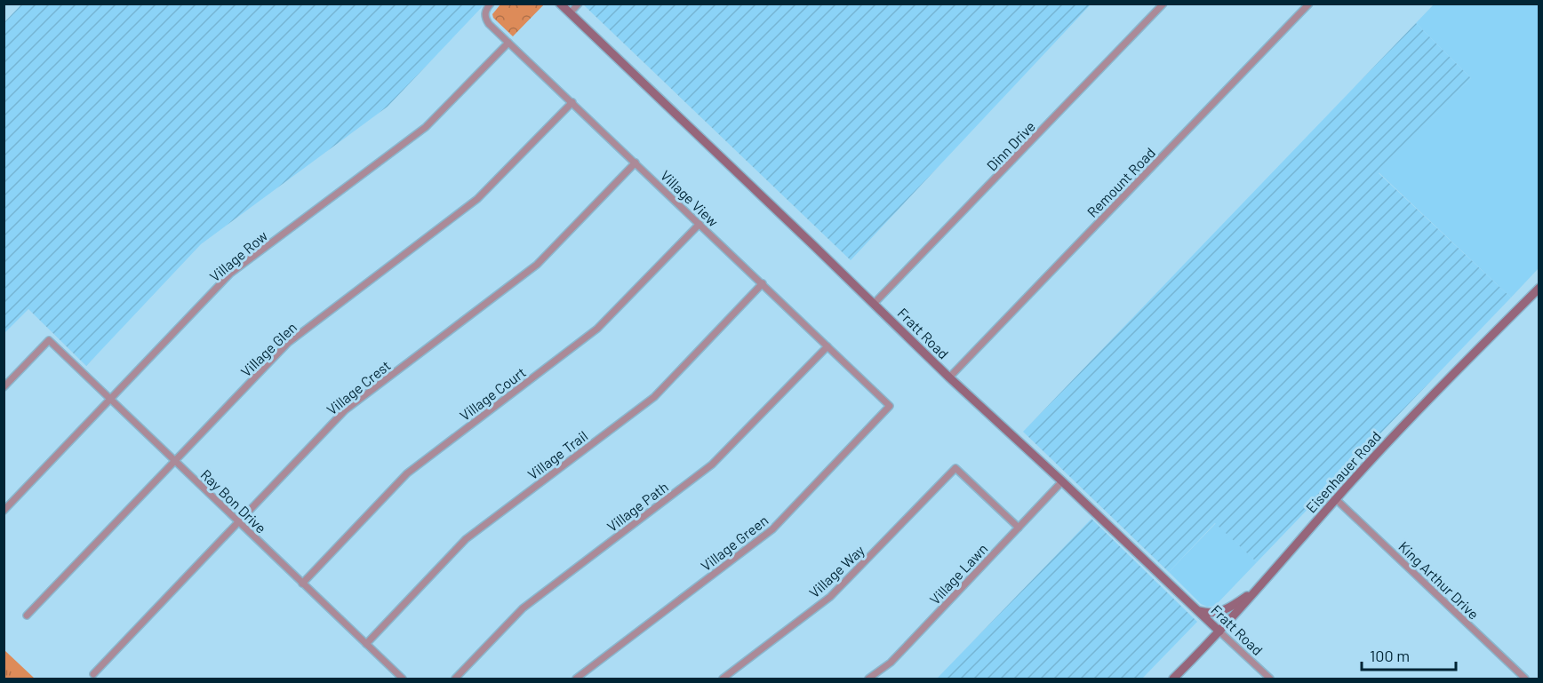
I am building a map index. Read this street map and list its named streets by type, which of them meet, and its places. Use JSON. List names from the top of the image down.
{
  "streets": {
    "street": [
      "Dinn Drive",
      "Remount Road",
      "Village View",
      "Village Row",
      "Fratt Road",
      "Village Glen",
      "Village Crest",
      "Village Court",
      "Village Trail",
      "Eisenhauer Road",
      "Ray Bon Drive",
      "Village Path",
      "Village Green",
      "Village Way",
      "Village Lawn",
      "King Arthur Drive"
    ]
  },
  "crossings": [
    ["Dinn Drive", "Fratt Road"],
    ["Remount Road", "Fratt Road"],
    ["Village View", "Village Row"],
    ["Village View", "Village Glen"],
    ["Village View", "Village Crest"],
    ["Village View", "Village Court"],
    ["Village View", "Village Trail"],
    ["Village View", "Village Path"],
    ["Village View", "Village Green"],
    ["Village Row", "Ray Bon Drive"],
    ["Fratt Road", "Eisenhauer Road"],
    ["Fratt Road", "Village Lawn"],
    ["Village Glen", "Ray Bon Drive"],
    ["Village Crest", "Ray Bon Drive"],
    ["Village Court", "Ray Bon Drive"],
    ["Village Trail", "Ray Bon Drive"],
    ["Eisenhauer Road", "King Arthur Drive"],
    ["Village Way", "Village Lawn"]
  ],
  "scale_bar": "100 m"
}
